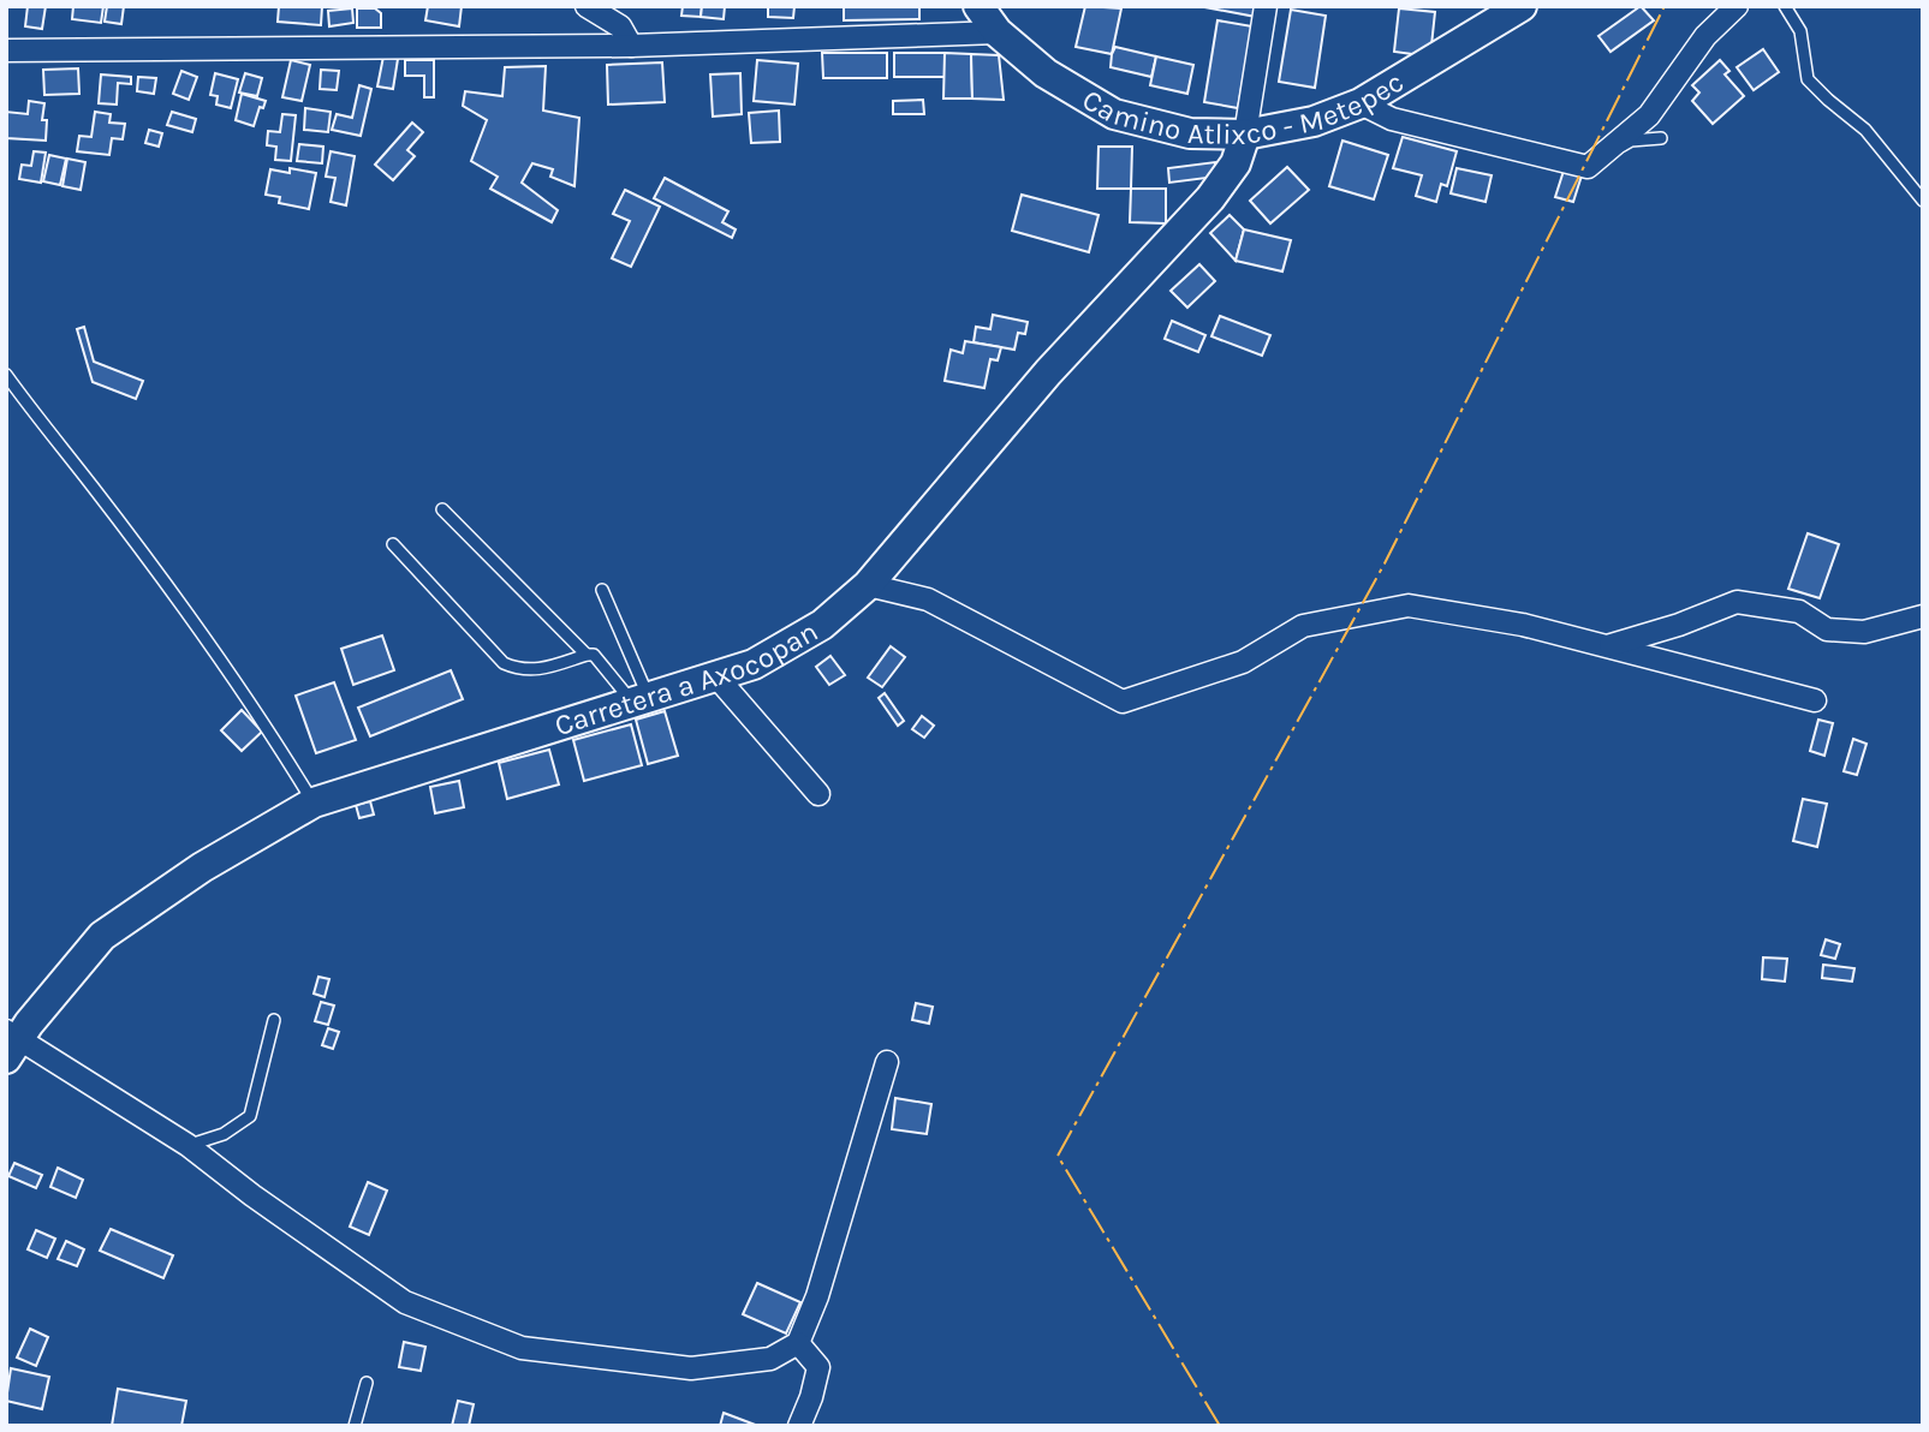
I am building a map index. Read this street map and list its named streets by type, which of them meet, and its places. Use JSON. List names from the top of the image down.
{
  "streets": {
    "main road": ["Camino Atlixco - Metepec", "Carretera a Axocopan"]
  },
  "crossings": [
    ["Camino Atlixco - Metepec", "Carretera a Axocopan"]
  ]
}
